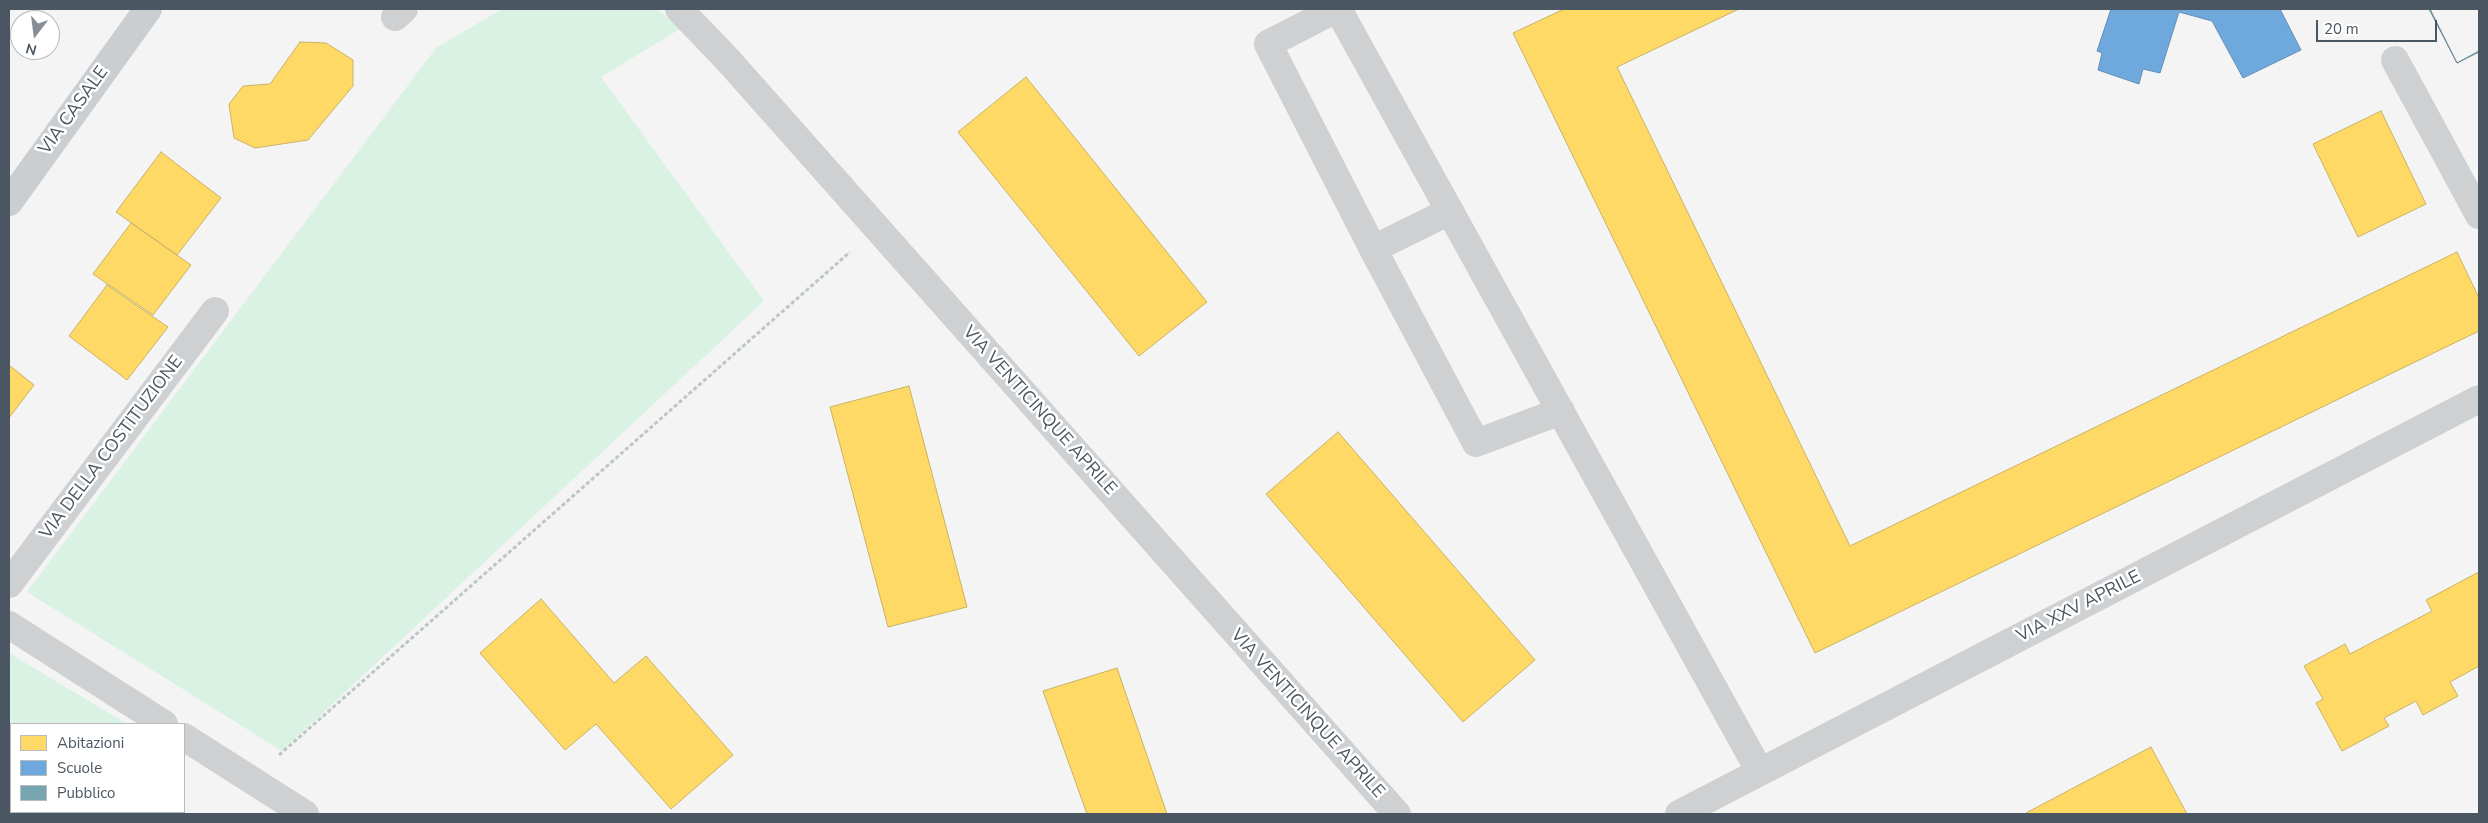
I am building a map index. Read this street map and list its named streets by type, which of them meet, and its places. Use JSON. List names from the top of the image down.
{
  "streets": {
    "main road": ["VIA CASALE"],
    "street": ["VIA VENTICINQUE APRILE", "VIA DELLA COSTITUZIONE", "VIA XXV APRILE"]
  },
  "legend": ["Abitazioni", "Scuole", "Pubblico"],
  "scale_bar": "20 m",
  "north": "bottom"
}
